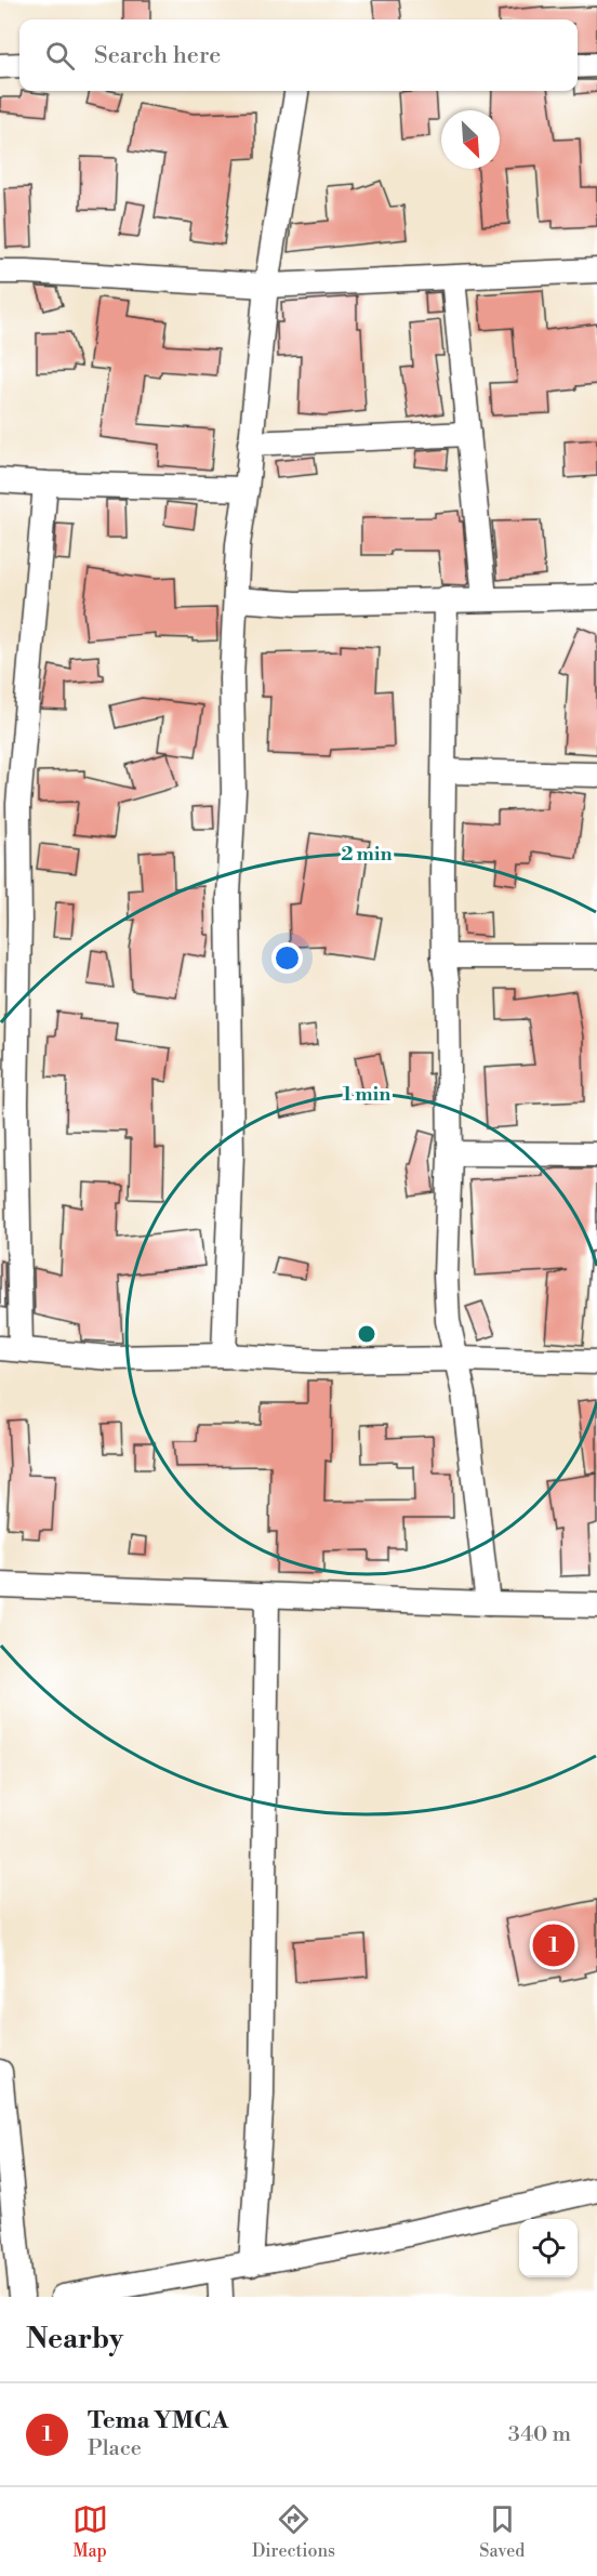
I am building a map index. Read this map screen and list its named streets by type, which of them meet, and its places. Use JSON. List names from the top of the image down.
{
  "north": "bottom right",
  "page": {
    "search": "Search here",
    "pins": "1",
    "heading": "Nearby",
    "list": [
      {
        "mark": "1",
        "name": "Tema YMCA",
        "note": "Place",
        "value": "340 m"
      }
    ],
    "nav": ["Map", "Directions", "Saved"]
  },
  "rings": ["2 min", "1 min"]
}
